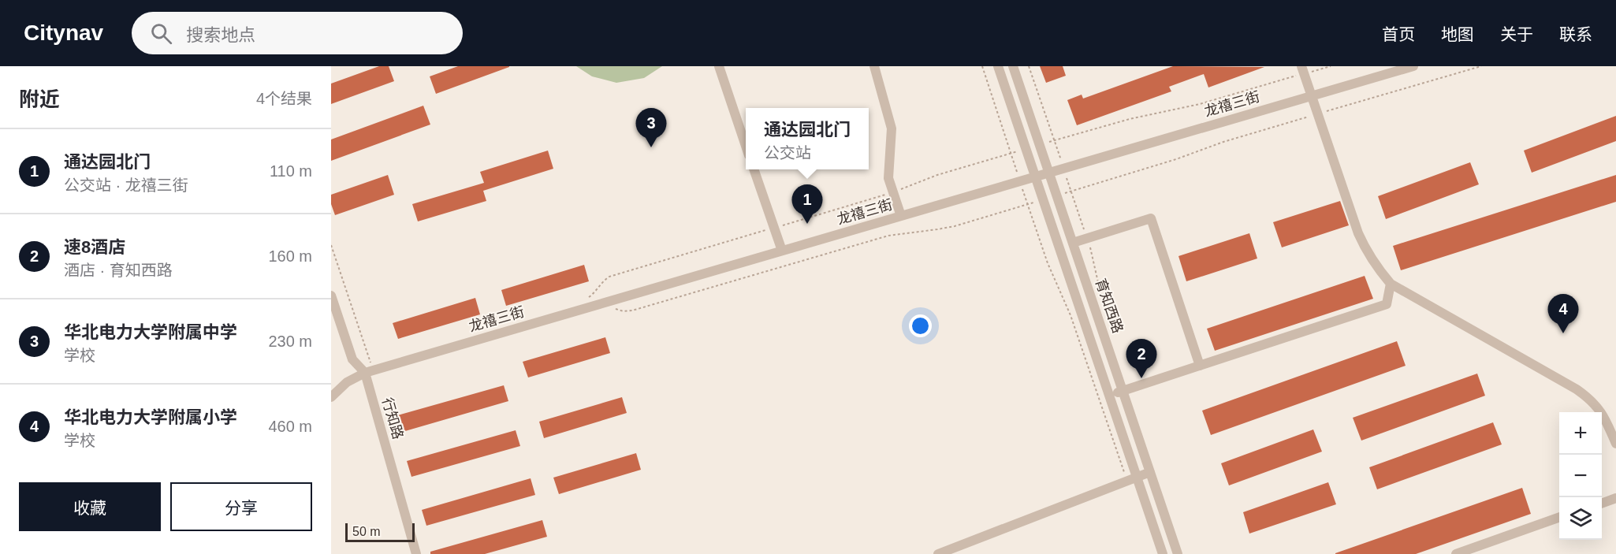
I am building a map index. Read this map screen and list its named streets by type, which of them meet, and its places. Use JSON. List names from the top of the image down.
{
  "streets": {
    "street": ["龙禧三街", "育知西路", "行知路"]
  },
  "crossings": [
    ["龙禧三街", "育知西路"],
    ["龙禧三街", "行知路"]
  ],
  "scale_bar": "50 m",
  "page": {
    "header": "Citynav",
    "search": "搜索地点",
    "nav": [
      "首页",
      "地图",
      "关于",
      "联系"
    ],
    "heading": ["附近", "4个结果"],
    "popup": ["通达园北门", "公交站"],
    "pins": [
      "3",
      "1",
      "4",
      "2"
    ],
    "list": [
      {
        "mark": "1",
        "name": "通达园北门",
        "note": "公交站 · 龙禧三街",
        "value": "110 m"
      },
      {
        "mark": "2",
        "name": "速8酒店",
        "note": "酒店 · 育知西路",
        "value": "160 m"
      },
      {
        "mark": "3",
        "name": "华北电力大学附属中学",
        "note": "学校",
        "value": "230 m"
      },
      {
        "mark": "4",
        "name": "华北电力大学附属小学",
        "note": "学校",
        "value": "460 m"
      }
    ],
    "map_buttons": ["+", "−"],
    "buttons": ["收藏", "分享"],
    "scale": "50 m"
  }
}
